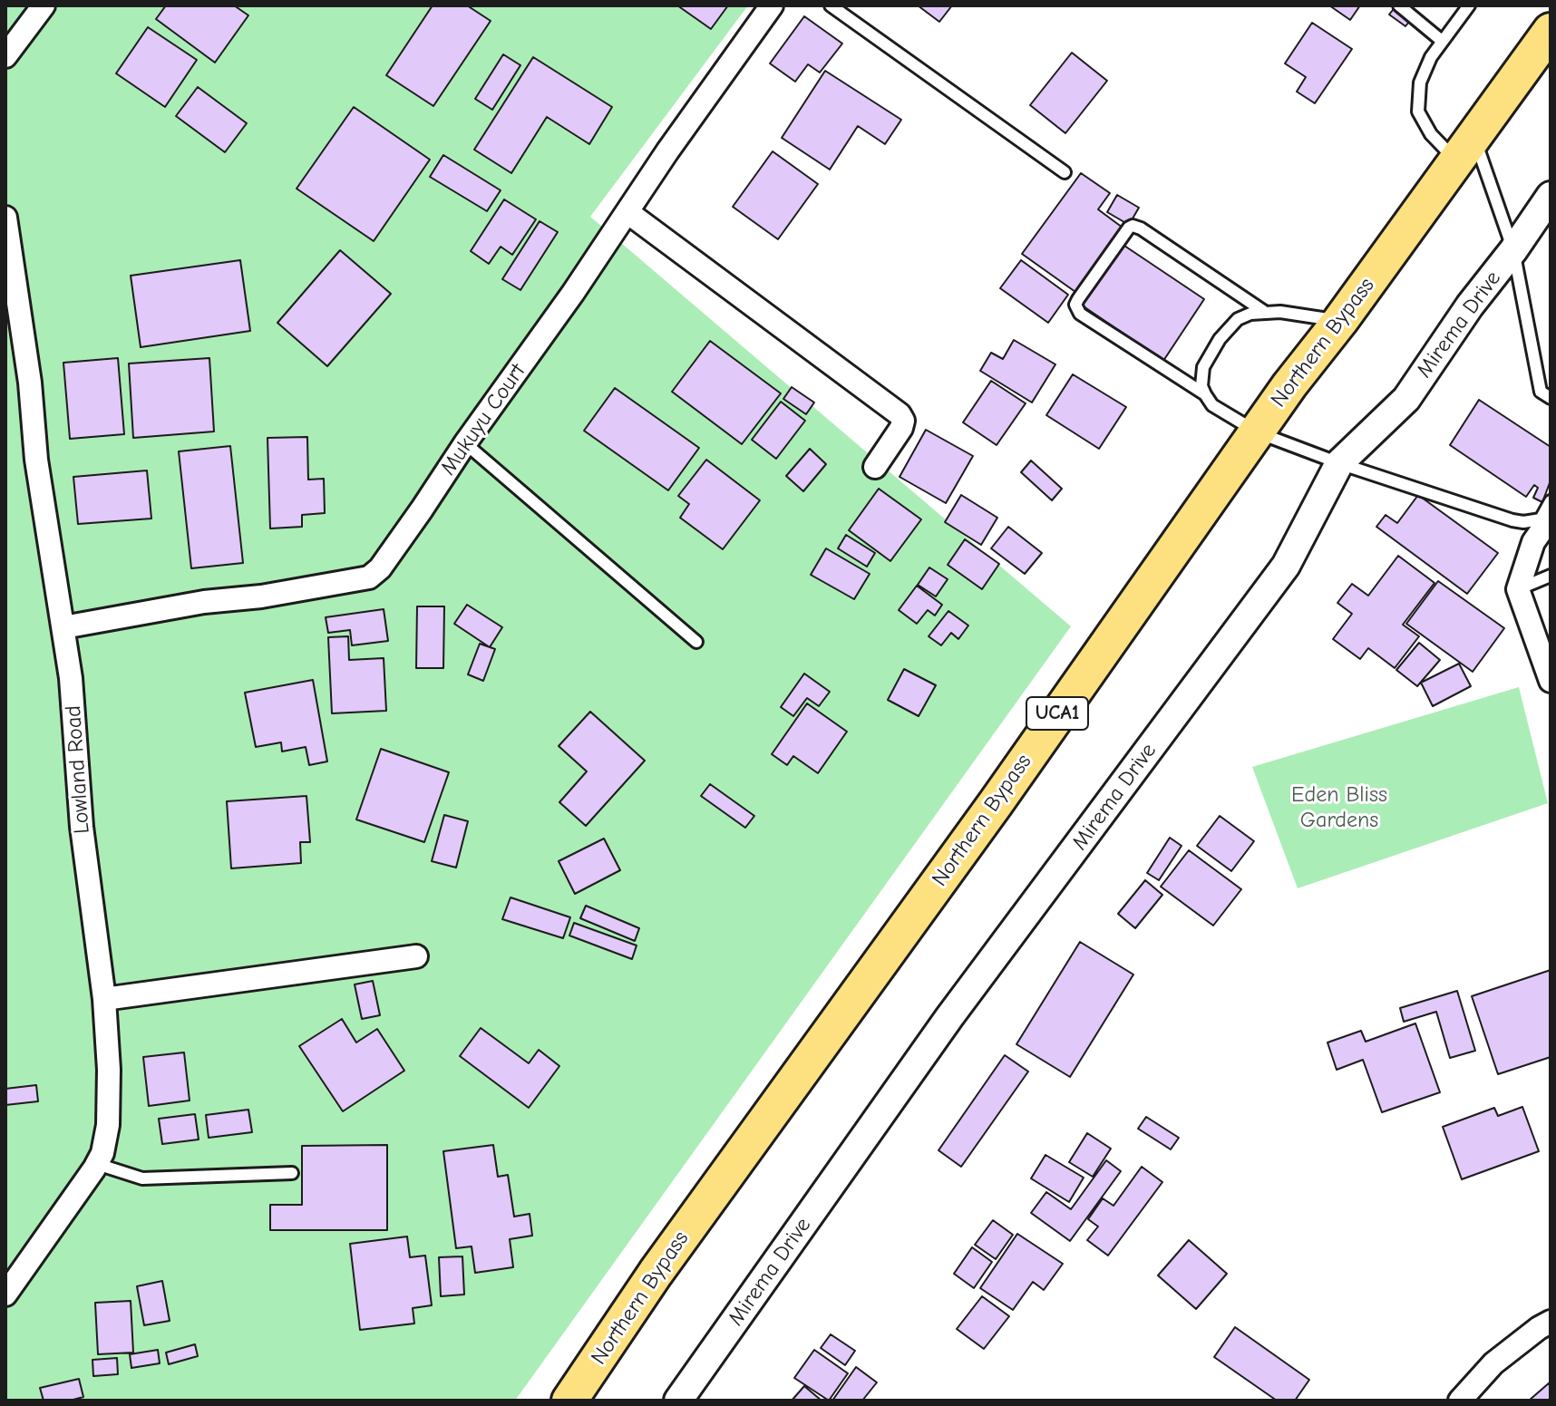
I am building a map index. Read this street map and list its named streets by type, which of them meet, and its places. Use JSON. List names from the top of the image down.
{
  "streets": {
    "main road": ["Northern Bypass", "UCA1"],
    "street": ["Mirema Drive", "Mukuyu Court", "Lowland Road"]
  },
  "crossings": [
    ["Mukuyu Court", "Lowland Road"]
  ],
  "parks": ["Eden Bliss Gardens"]
}
